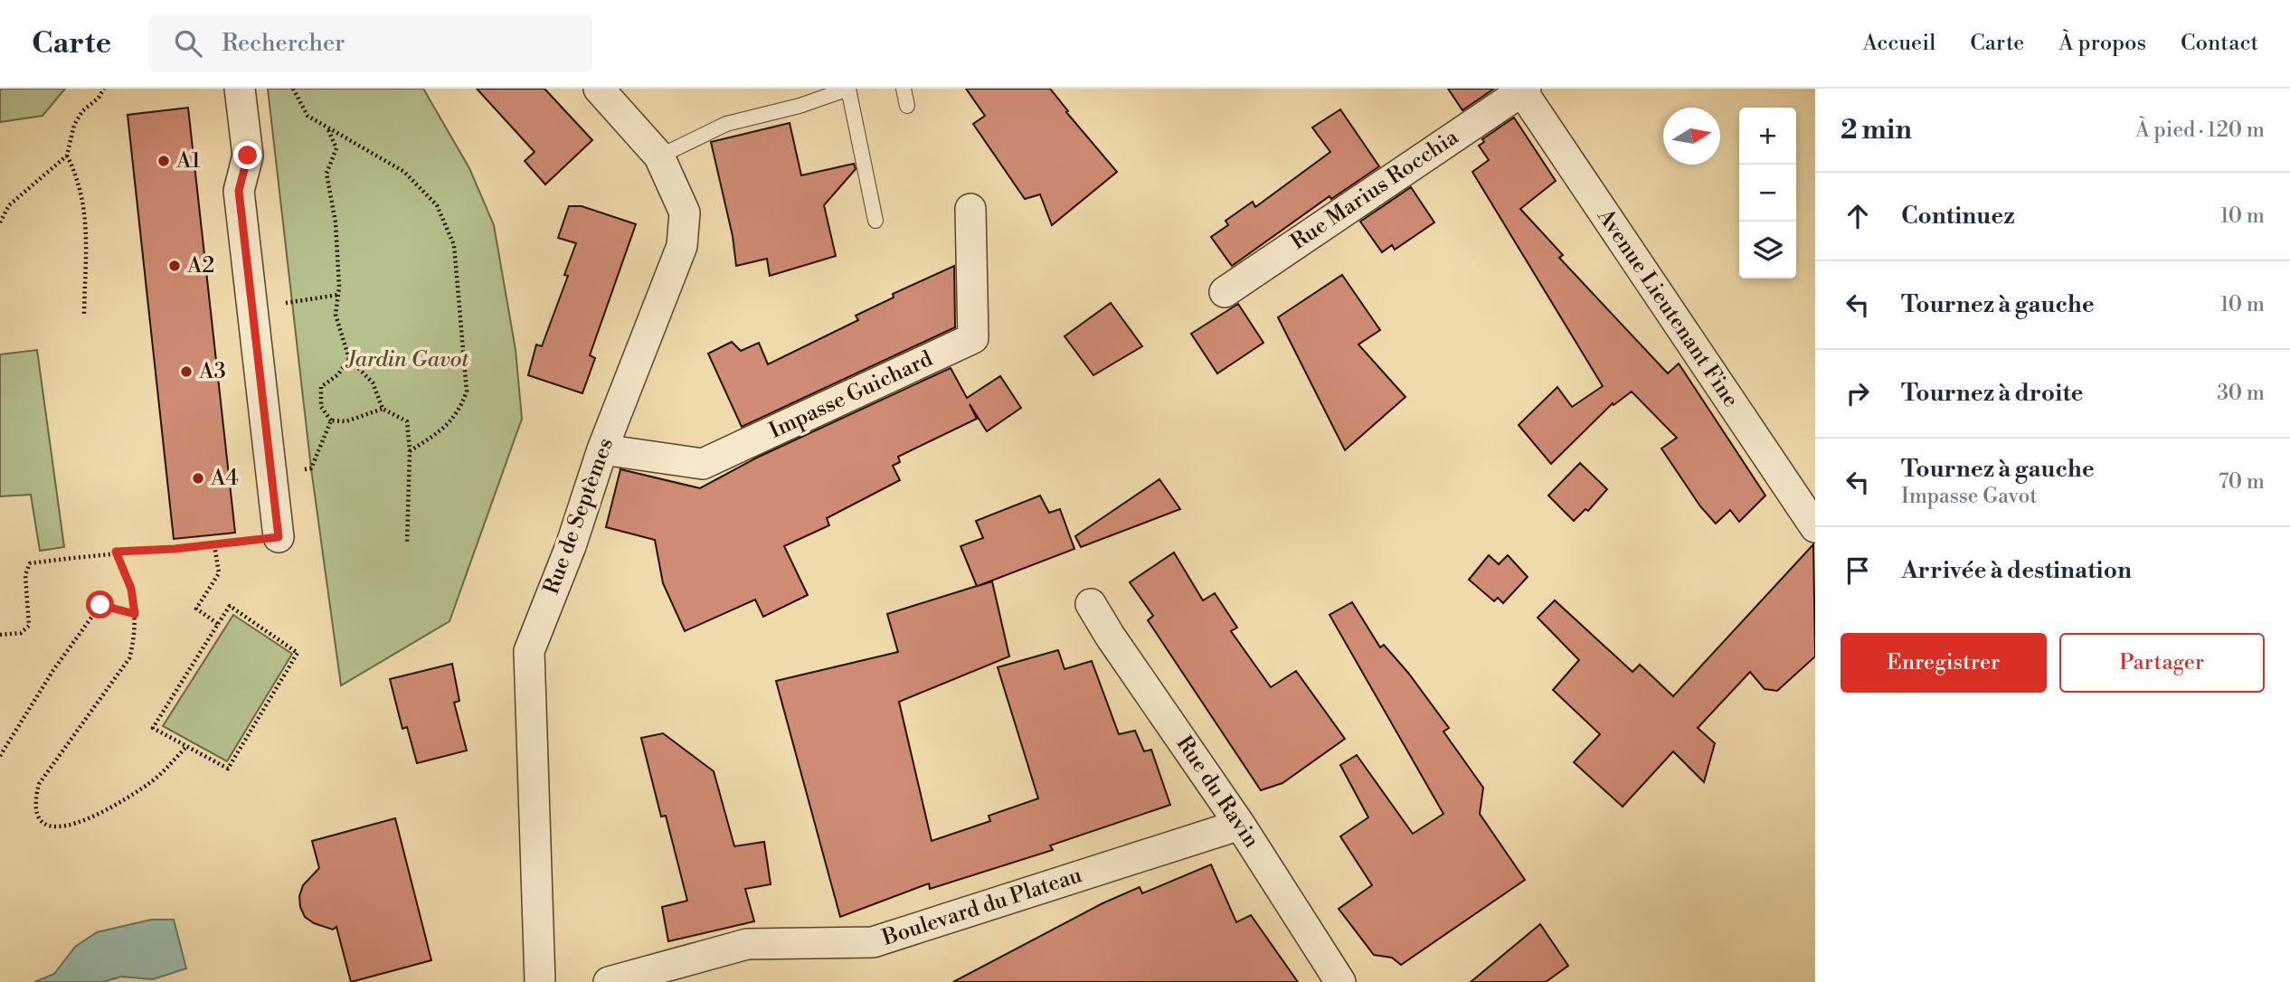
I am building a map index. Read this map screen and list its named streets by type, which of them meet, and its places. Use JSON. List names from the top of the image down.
{
  "streets": {
    "street": [
      "Rue Marius Rocchia",
      "Avenue Lieutenant Fine",
      "Impasse Guichard",
      "Rue de Septèmes",
      "Rue du Ravin",
      "Boulevard du Plateau"
    ]
  },
  "crossings": [
    ["Rue Marius Rocchia", "Avenue Lieutenant Fine"],
    ["Impasse Guichard", "Rue de Septèmes"],
    ["Rue du Ravin", "Boulevard du Plateau"]
  ],
  "parks": ["Jardin Gavot"],
  "places": [
    "A1",
    "A2",
    "A3",
    "A4"
  ],
  "north": "right",
  "page": {
    "header": "Carte",
    "search": "Rechercher",
    "nav": [
      "Accueil",
      "Carte",
      "À propos",
      "Contact"
    ],
    "heading": ["2 min", "À pied · 120 m"],
    "map_buttons": ["+", "−"],
    "list": [
      ["Continuez", "10 m"],
      ["Tournez à gauche", "10 m"],
      ["Tournez à droite", "30 m"],
      ["Tournez à gauche", "Impasse Gavot", "70 m"],
      "Arrivée à destination"
    ],
    "buttons": ["Enregistrer", "Partager"]
  }
}
